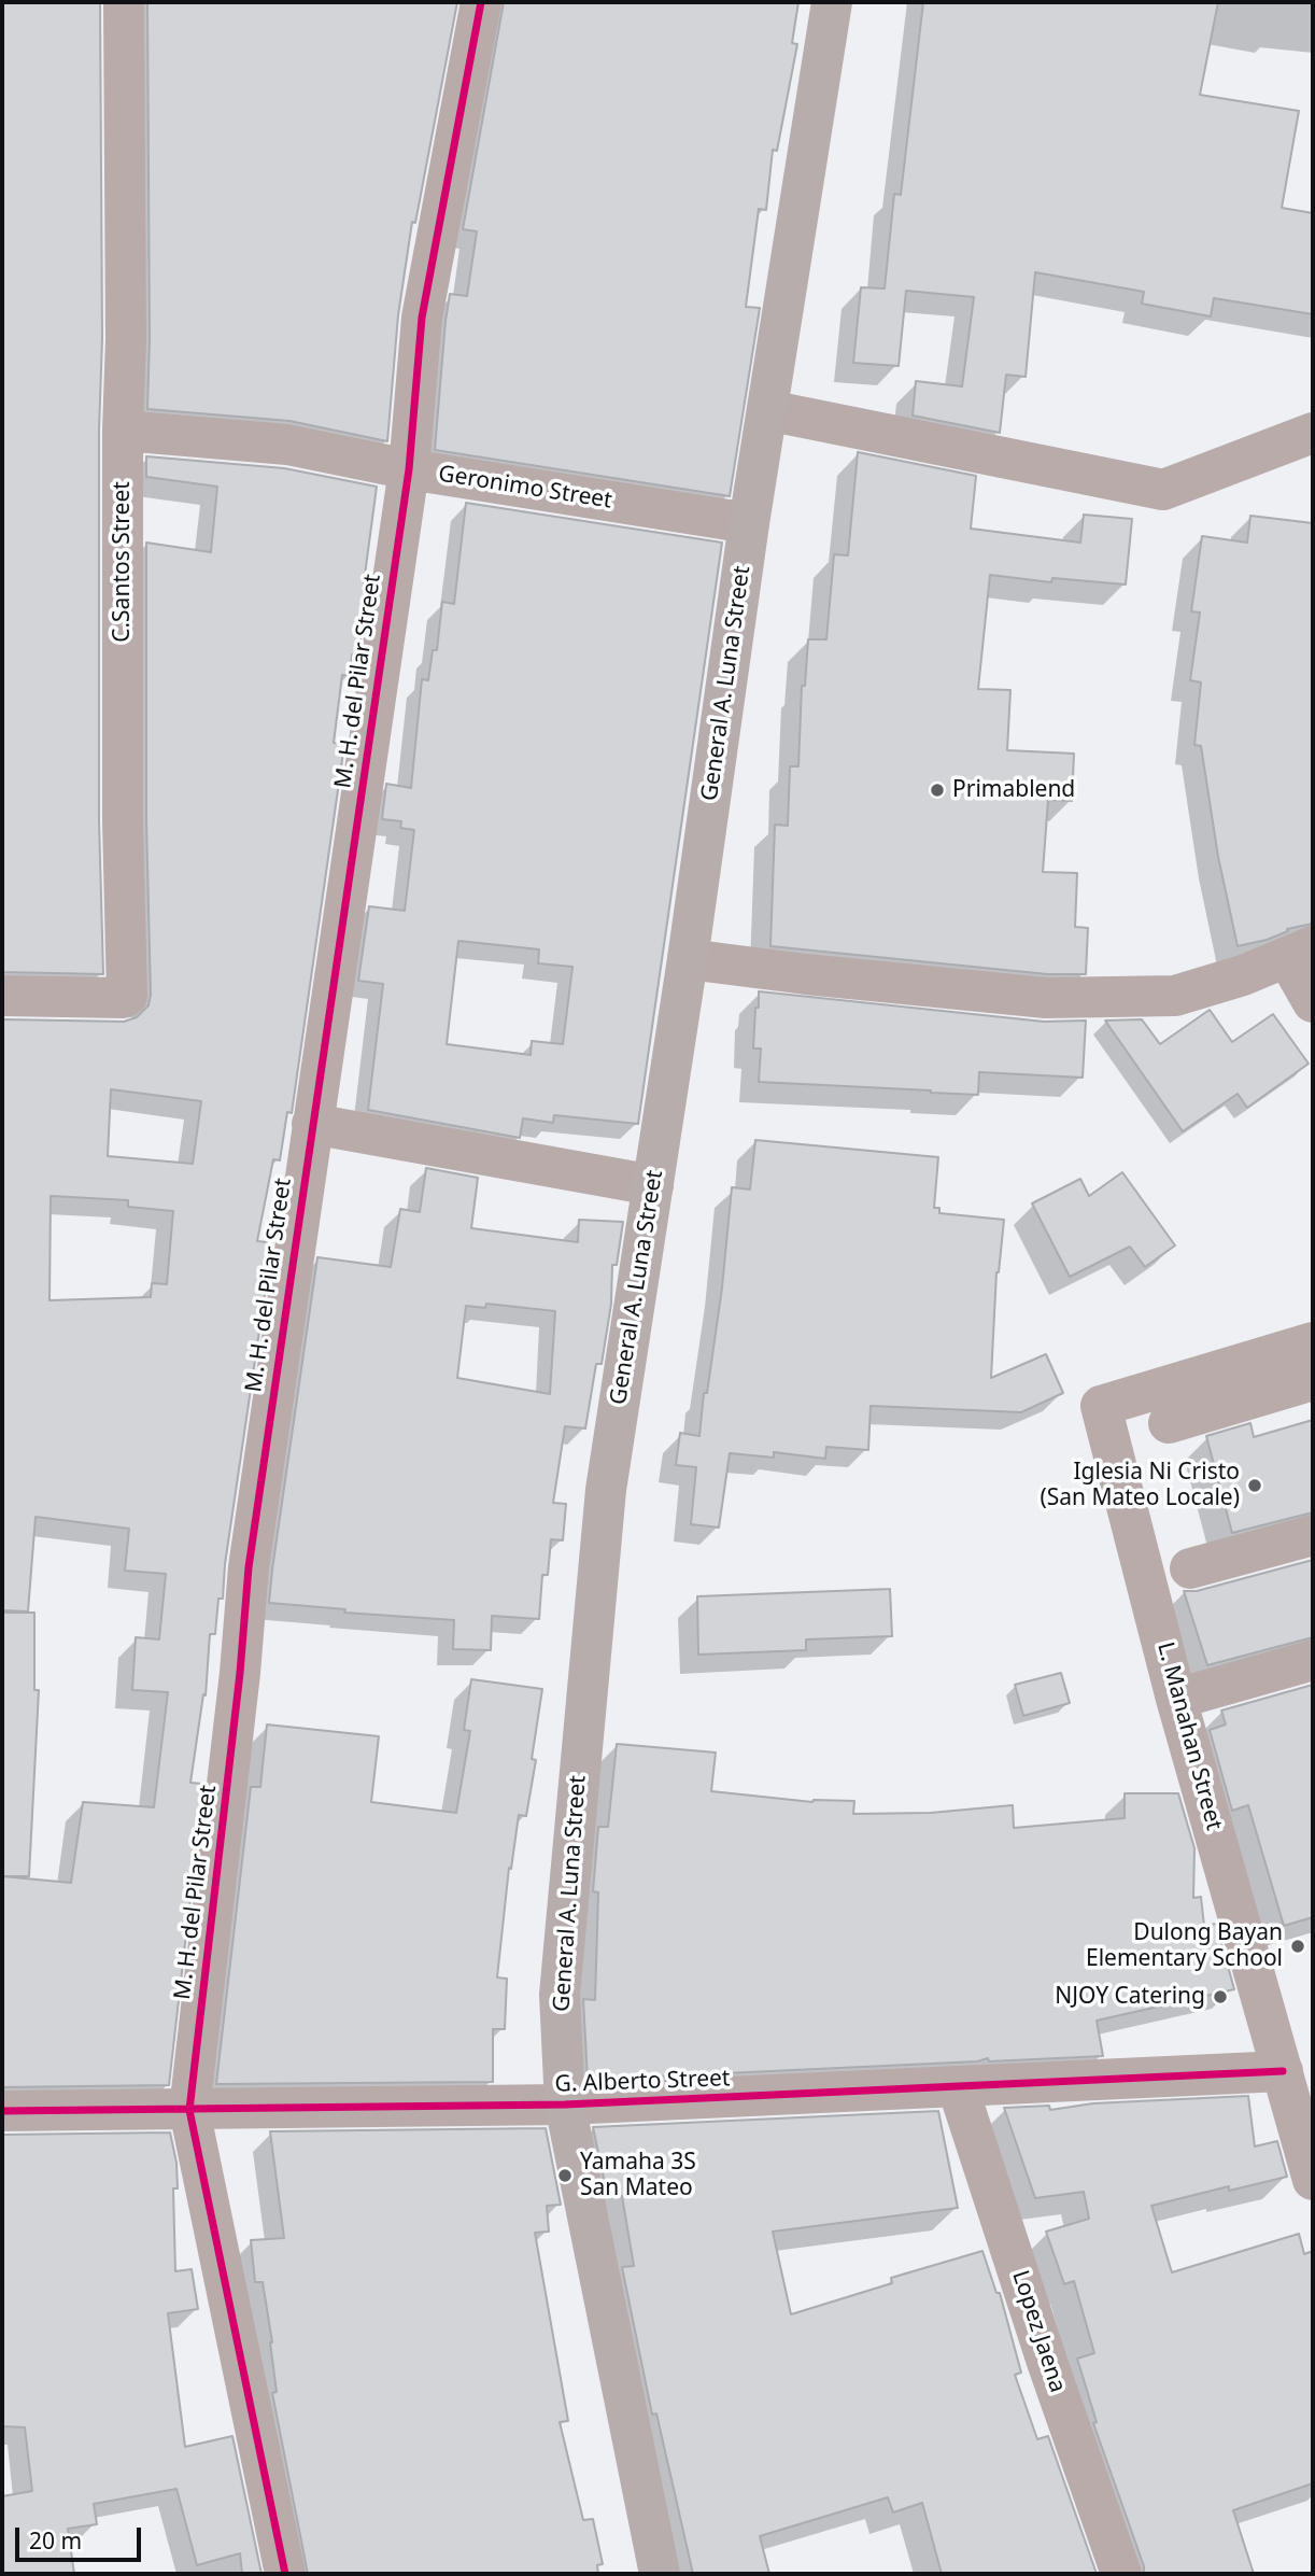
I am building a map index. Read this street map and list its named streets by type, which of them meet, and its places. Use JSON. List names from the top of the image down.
{
  "streets": {
    "main road": ["General A. Luna Street"],
    "street": [
      "Geronimo Street",
      "C.Santos Street",
      "M. H. del Pilar Street",
      "L. Manahan Street",
      "G. Alberto Street",
      "Lopez Jaena"
    ]
  },
  "crossings": [
    ["Geronimo Street", "C.Santos Street"],
    ["Geronimo Street", "M. H. del Pilar Street"],
    ["Geronimo Street", "General A. Luna Street"],
    ["M. H. del Pilar Street", "G. Alberto Street"],
    ["General A. Luna Street", "G. Alberto Street"],
    ["L. Manahan Street", "G. Alberto Street"],
    ["G. Alberto Street", "Lopez Jaena"]
  ],
  "places": [
    "Primablend",
    "Iglesia Ni Cristo (San Mateo Locale)",
    "Dulong Bayan Elementary School",
    "NJOY Catering",
    "Yamaha 3S San Mateo"
  ],
  "scale_bar": "20 m"
}
